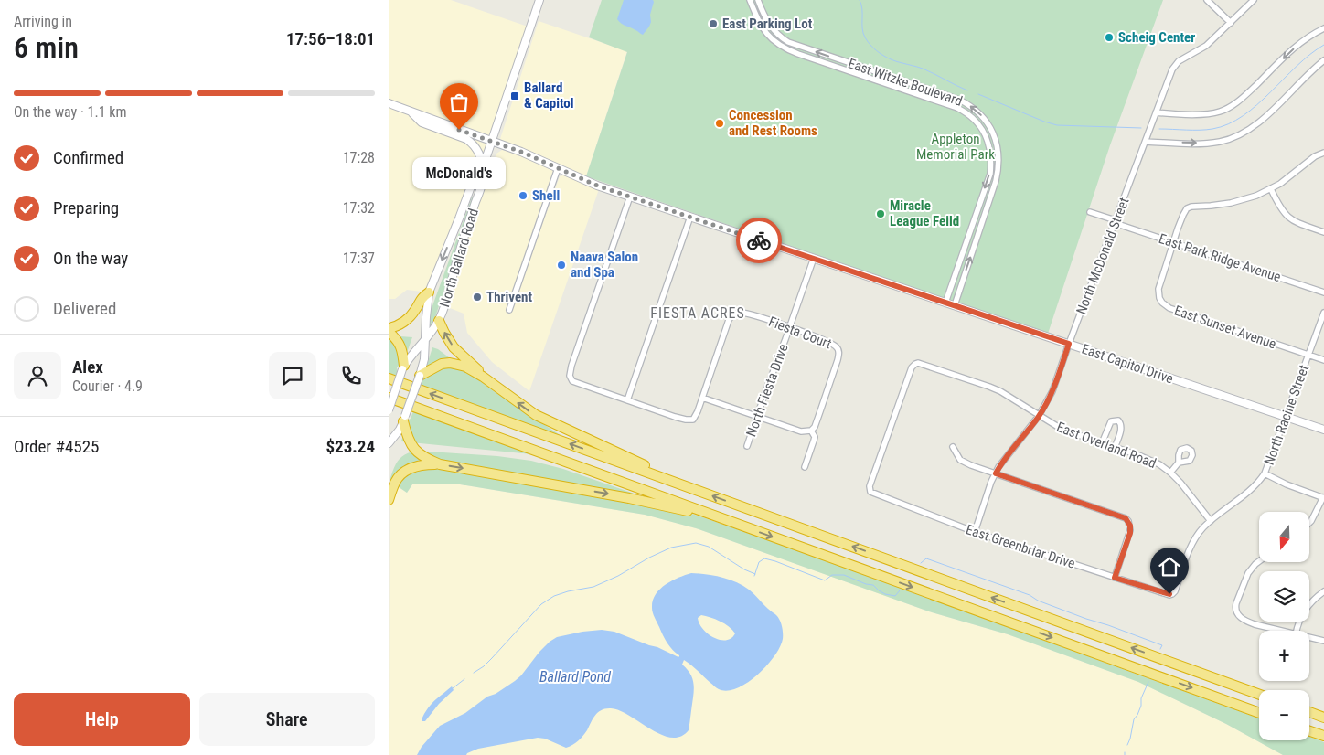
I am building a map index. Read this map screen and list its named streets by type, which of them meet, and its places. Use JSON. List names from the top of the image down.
{
  "streets": {
    "street": [
      "East Witzke Boulevard",
      "North McDonald Street",
      "North Ballard Road",
      "East Park Ridge Avenue",
      "East Sunset Avenue",
      "Fiesta Court",
      "East Capitol Drive",
      "North Fiesta Drive",
      "North Racine Street",
      "East Overland Road",
      "East Greenbriar Drive"
    ]
  },
  "crossings": [
    ["East Witzke Boulevard", "East Capitol Drive"],
    ["North McDonald Street", "East Park Ridge Avenue"],
    ["North McDonald Street", "East Capitol Drive"],
    ["North McDonald Street", "East Overland Road"],
    ["North McDonald Street", "East Greenbriar Drive"],
    ["North Ballard Road", "East Capitol Drive"],
    ["East Park Ridge Avenue", "East Sunset Avenue"],
    ["East Sunset Avenue", "North Racine Street"],
    ["Fiesta Court", "North Fiesta Drive"],
    ["East Capitol Drive", "North Fiesta Drive"],
    ["East Capitol Drive", "North Racine Street"],
    ["North Racine Street", "East Overland Road"],
    ["North Racine Street", "East Greenbriar Drive"],
    ["East Overland Road", "East Greenbriar Drive"]
  ],
  "districts": ["FIESTA ACRES"],
  "water": ["Ballard Pond"],
  "parks": ["Appleton Memorial Park"],
  "places": {
    "other": [
      "East Parking Lot",
      "Scheig Center",
      "Concession and Rest Rooms",
      "McDonald's",
      "Shell",
      "Miracle League Feild",
      "Naava Salon and Spa",
      "Thrivent"
    ],
    "transit": ["Ballard & Capitol"]
  },
  "north": "bottom",
  "page": {
    "heading": ["6 min", "Arriving in", "17:56–18:01"],
    "panel": [
      "Alex",
      "Courier · 4.9",
      "Order #4525",
      "$23.24"
    ],
    "bar": "On the way · 1.1 km",
    "list": [
      ["Confirmed", "17:28"],
      ["Preparing", "17:32"],
      ["On the way", "17:37"],
      "Delivered"
    ],
    "bubble": "McDonald's",
    "map_buttons": ["+", "−"],
    "buttons": ["Help", "Share"]
  }
}
